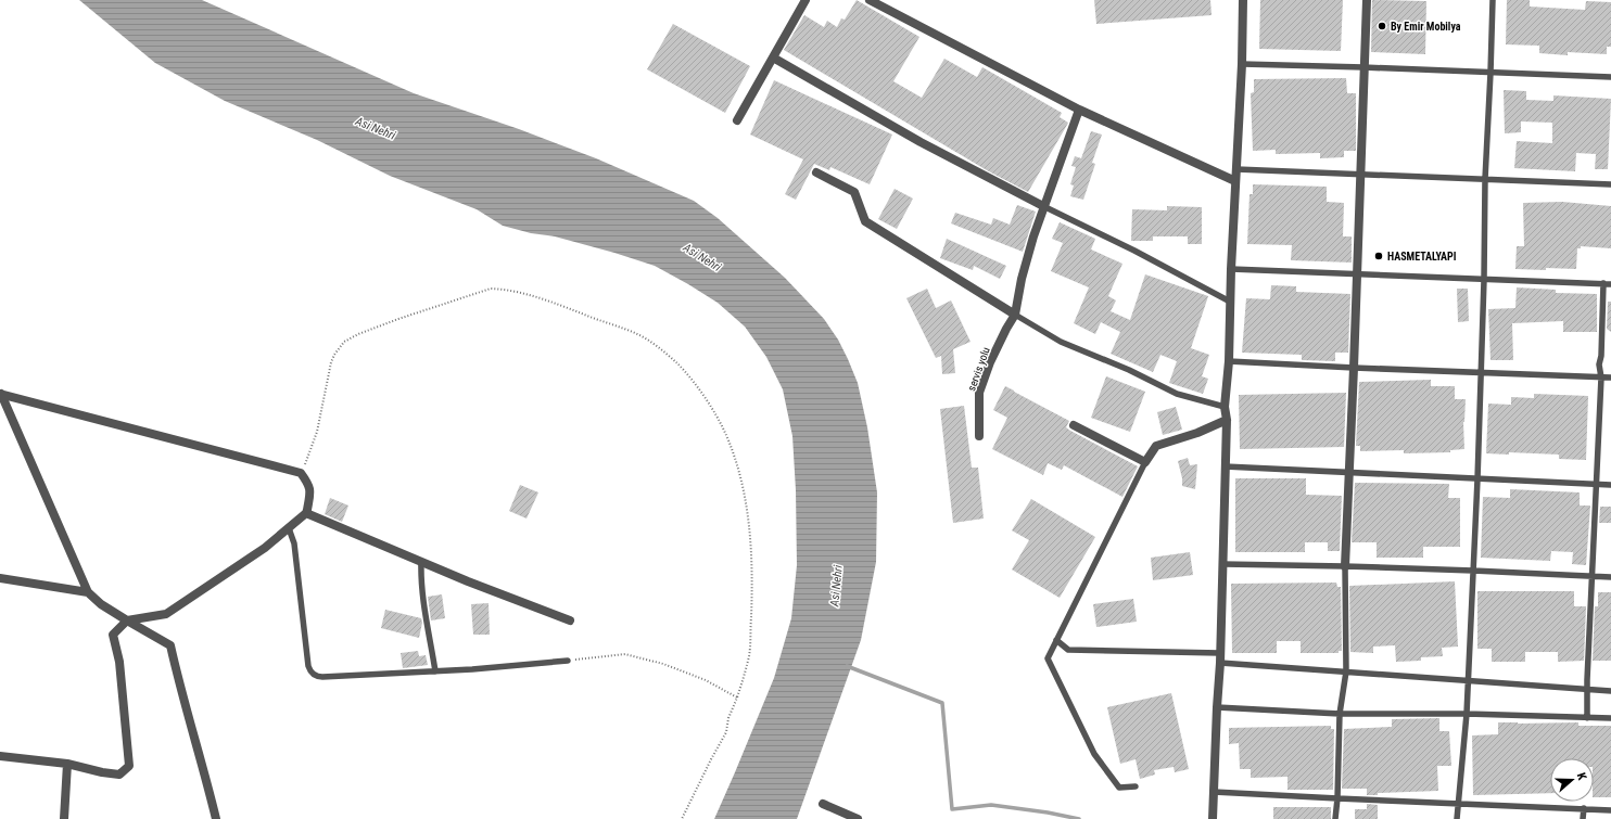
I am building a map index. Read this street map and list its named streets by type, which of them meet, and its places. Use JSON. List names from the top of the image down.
{
  "streets": {
    "street": ["servis yolu"]
  },
  "water": ["Asi Nehri"],
  "places": ["By Emir Mobilya", "HASMETALYAPI"],
  "north": "right"
}
